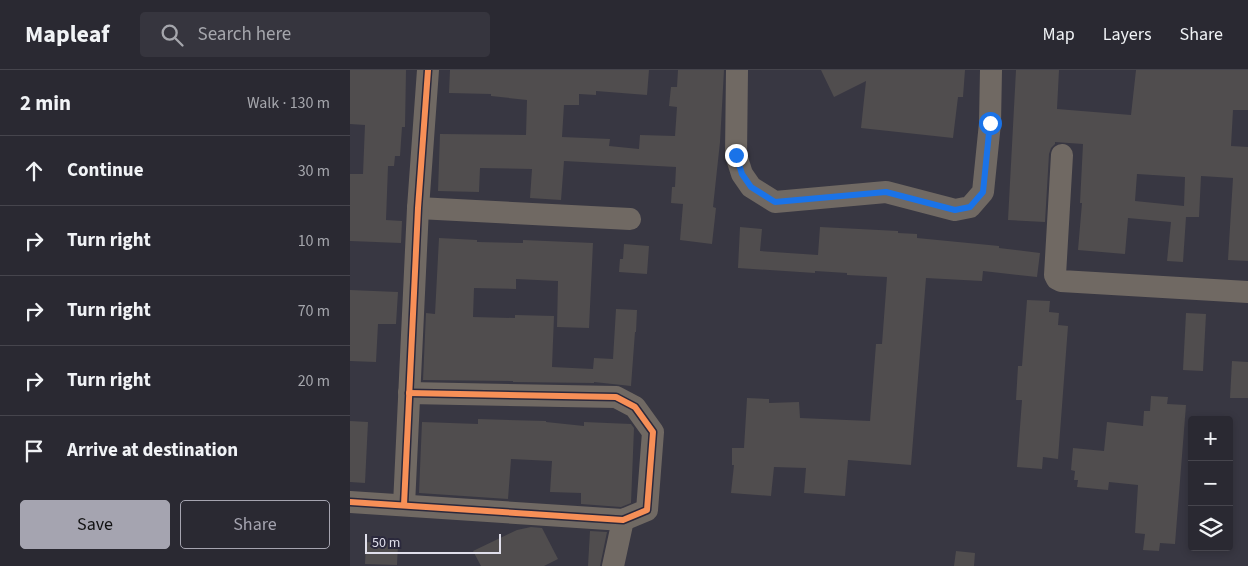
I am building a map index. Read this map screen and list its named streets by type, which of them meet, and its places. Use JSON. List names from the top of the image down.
{
  "scale_bar": "50 m",
  "page": {
    "header": "Mapleaf",
    "search": "Search here",
    "nav": ["Map", "Layers", "Share"],
    "heading": ["2 min", "Walk · 130 m"],
    "list": [
      ["Continue", "30 m"],
      ["Turn right", "10 m"],
      ["Turn right", "70 m"],
      ["Turn right", "20 m"],
      "Arrive at destination"
    ],
    "map_buttons": ["+", "−"],
    "buttons": ["Save", "Share"],
    "scale": "50 m"
  }
}
